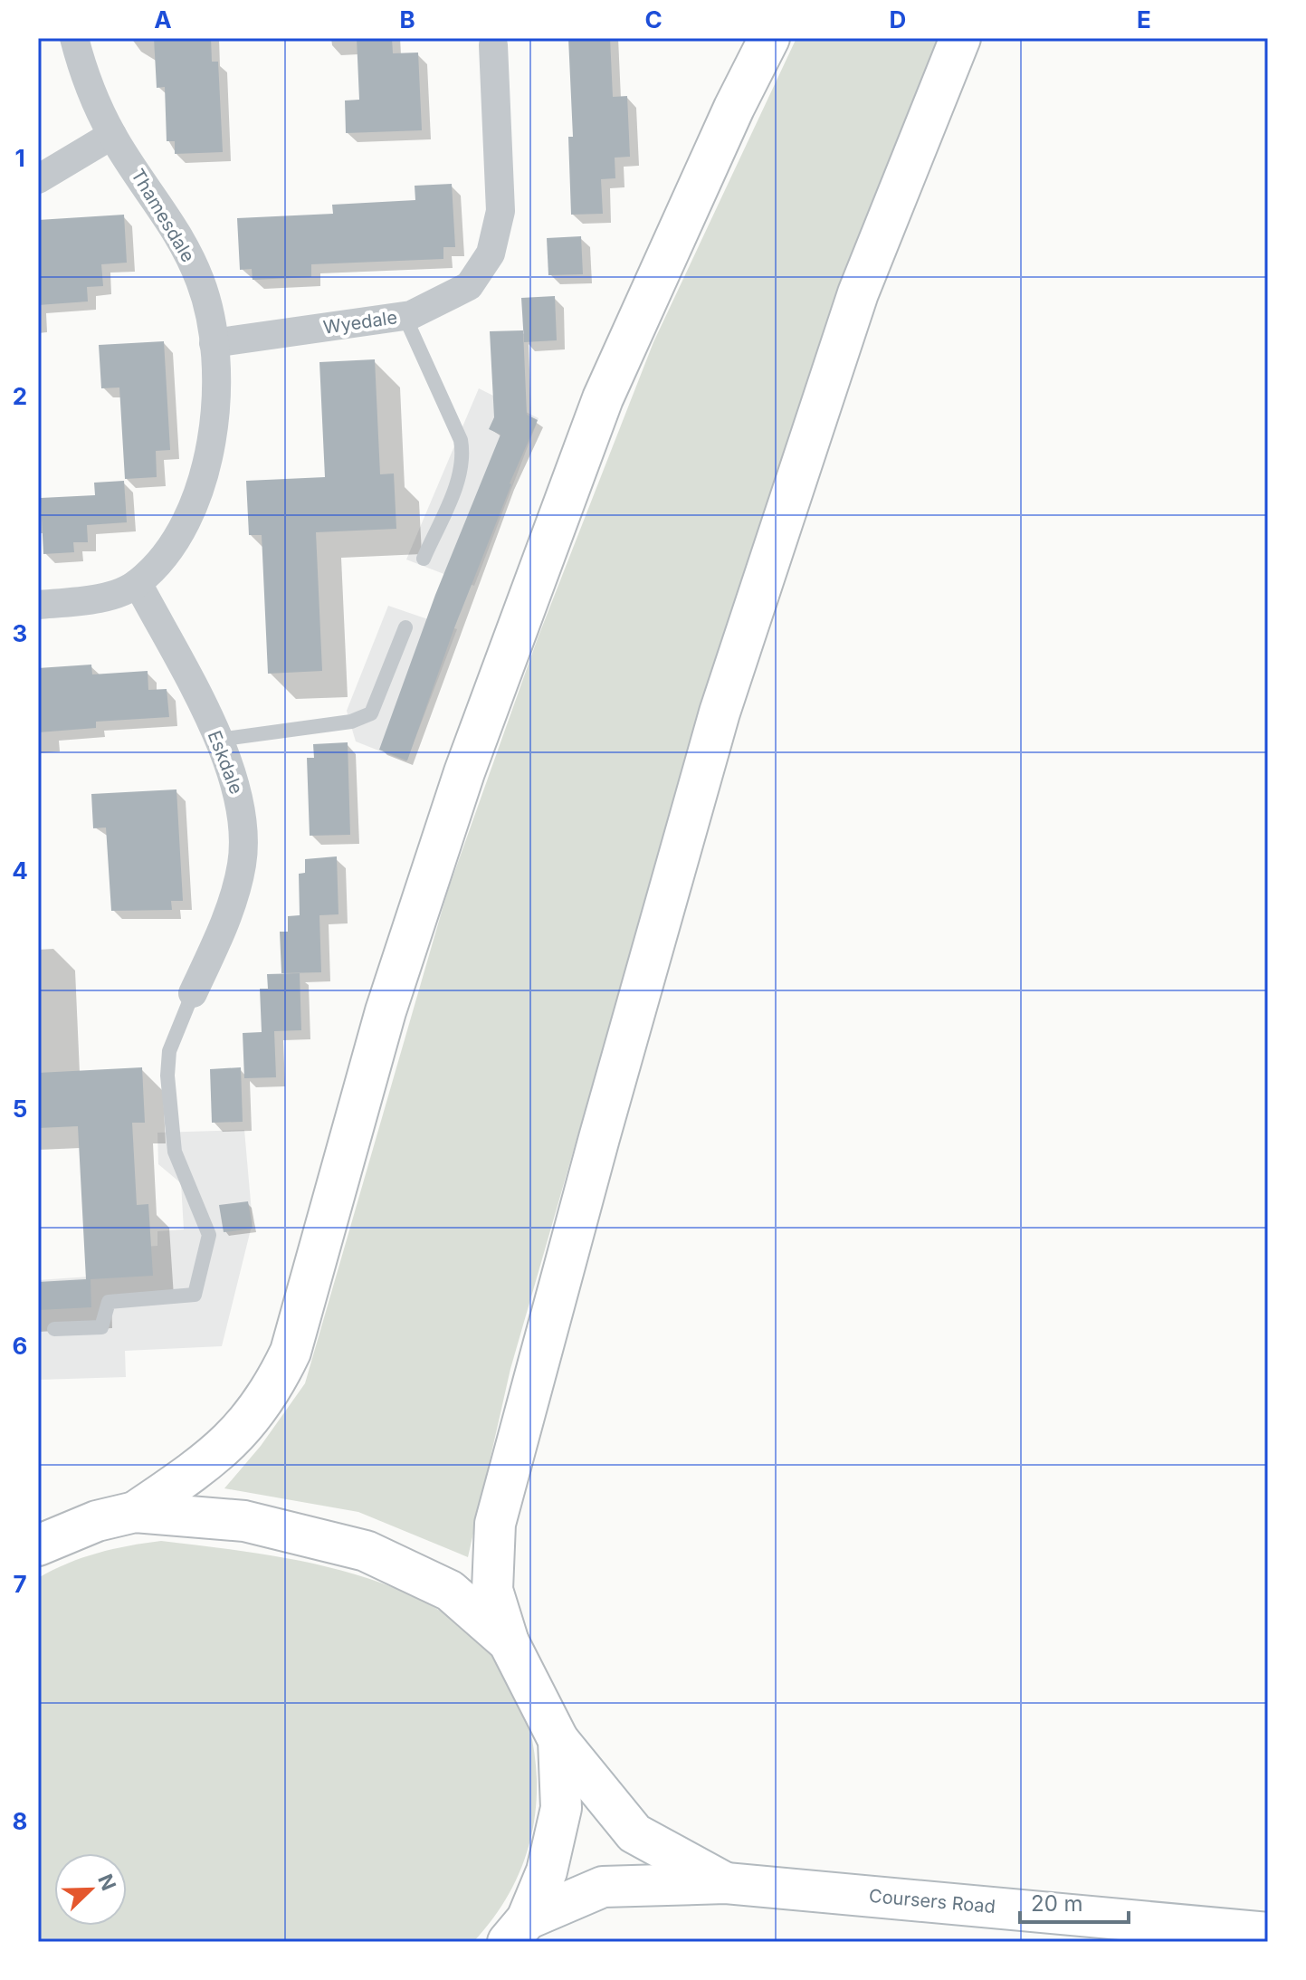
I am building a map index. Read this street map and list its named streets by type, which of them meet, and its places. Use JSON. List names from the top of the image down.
{
  "streets": {
    "main road": ["Coursers Road"],
    "street": ["Thamesdale", "Wyedale", "Eskdale"]
  },
  "crossings": [
    ["Thamesdale", "Wyedale"],
    ["Thamesdale", "Eskdale"]
  ],
  "scale_bar": "20 m",
  "north": "top right",
  "grid": {
    "columns": [
      "A",
      "B",
      "C",
      "D",
      "E"
    ],
    "rows": [
      "1",
      "2",
      "3",
      "4",
      "5",
      "6",
      "7",
      "8"
    ]
  }
}
